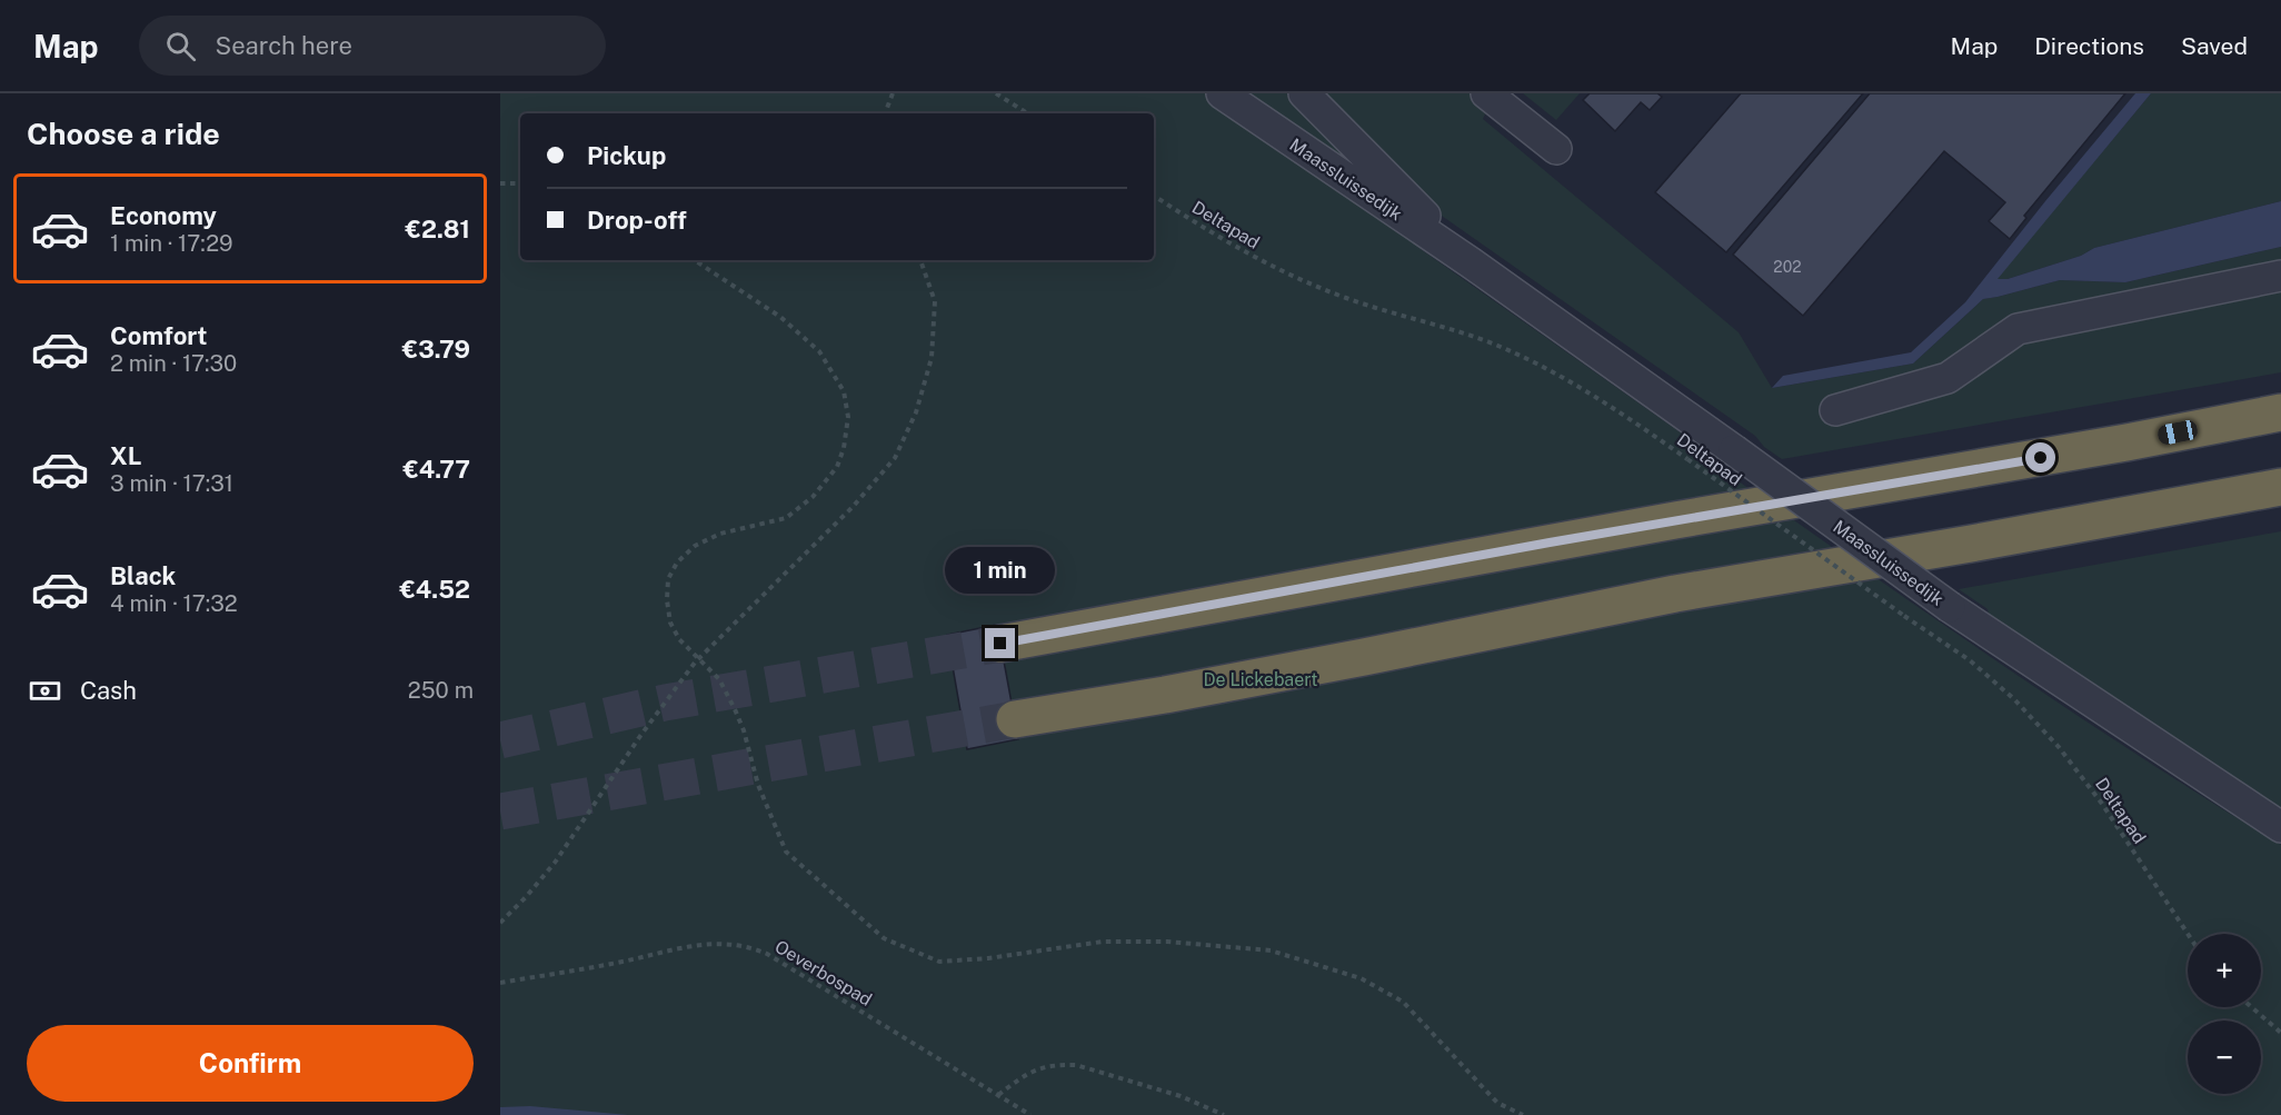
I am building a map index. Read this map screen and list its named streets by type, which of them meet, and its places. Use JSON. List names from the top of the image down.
{
  "streets": {
    "street": ["Maassluissedijk"],
    "path": ["Deltapad", "Oeverbospad"]
  },
  "parks": ["De Lickebaert"],
  "house_numbers": ["202"],
  "page": {
    "header": "Map",
    "search": "Search here",
    "nav": ["Map", "Directions", "Saved"],
    "heading": "Choose a ride",
    "banner": ["Pickup", "Drop-off"],
    "list": [
      {
        "name": "Economy",
        "note": "1 min · 17:29",
        "value": "€2.81"
      },
      {
        "name": "Comfort",
        "note": "2 min · 17:30",
        "value": "€3.79"
      },
      {
        "name": "XL",
        "note": "3 min · 17:31",
        "value": "€4.77"
      },
      {
        "name": "Black",
        "note": "4 min · 17:32",
        "value": "€4.52"
      }
    ],
    "bubble": "1 min",
    "pay": ["Cash", "250 m"],
    "map_buttons": ["+", "−"],
    "buttons": "Confirm"
  }
}
